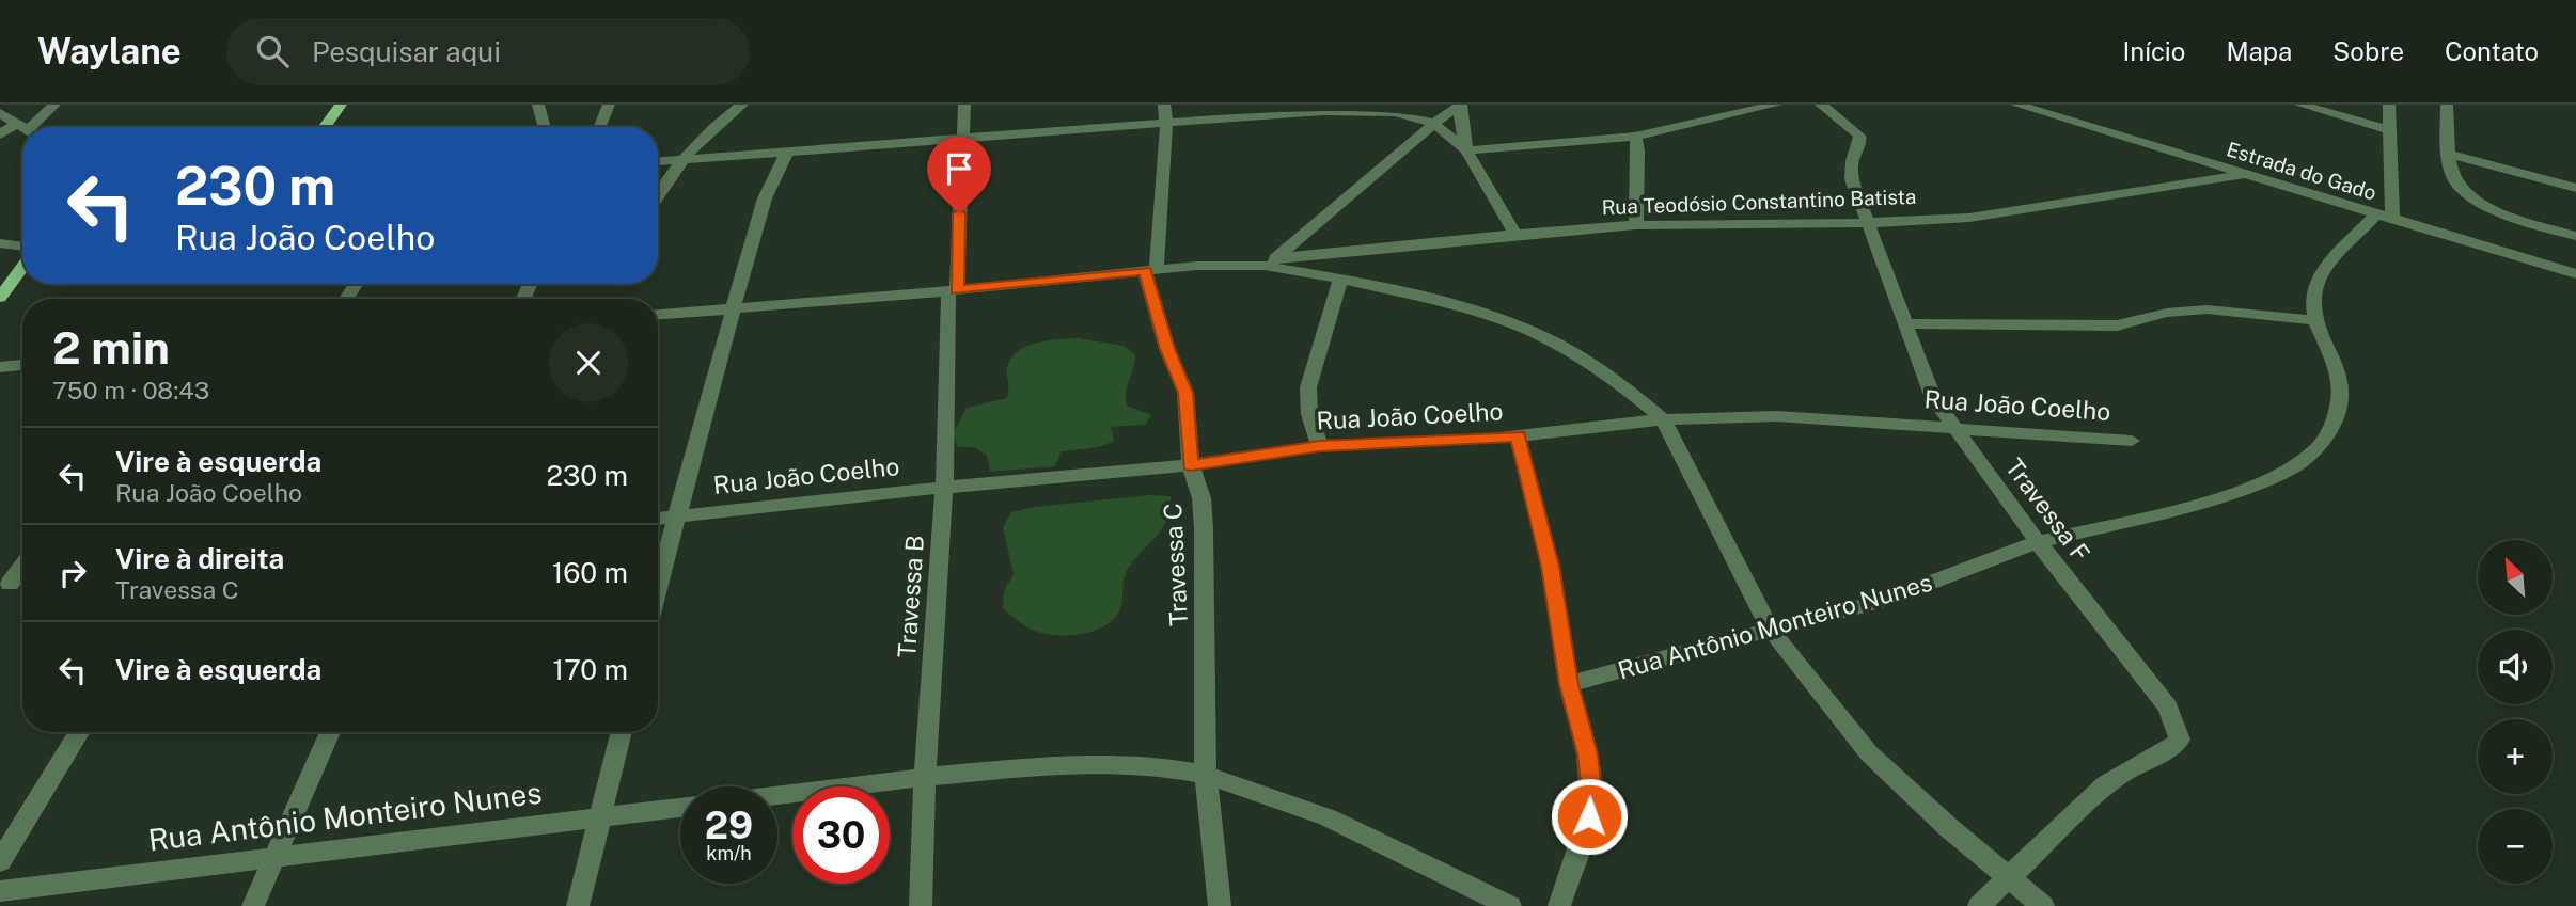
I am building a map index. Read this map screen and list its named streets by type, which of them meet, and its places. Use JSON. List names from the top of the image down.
{
  "streets": {
    "street": [
      "Estrada do Gado",
      "Rua Teodósio Constantino Batista",
      "Rua João Coelho",
      "Travessa F",
      "Travessa C",
      "Travessa B",
      "Rua Antônio Monteiro Nunes"
    ]
  },
  "crossings": [
    ["Estrada do Gado", "Rua Teodósio Constantino Batista"],
    ["Estrada do Gado", "Rua Antônio Monteiro Nunes"],
    ["Rua Teodósio Constantino Batista", "Travessa F"],
    ["Rua Teodósio Constantino Batista", "Travessa C"],
    ["Rua Teodósio Constantino Batista", "Travessa B"],
    ["Rua João Coelho", "Travessa F"],
    ["Rua João Coelho", "Travessa C"],
    ["Rua João Coelho", "Travessa B"],
    ["Travessa F", "Rua Antônio Monteiro Nunes"]
  ],
  "north": "top left",
  "page": {
    "header": "Waylane",
    "search": "Pesquisar aqui",
    "nav": [
      "Início",
      "Mapa",
      "Sobre",
      "Contato"
    ],
    "turn": ["230 m", "Rua João Coelho"],
    "heading": ["2 min", "750 m · 08:43"],
    "list": [
      {
        "name": "Vire à esquerda",
        "note": "Rua João Coelho",
        "value": "230 m"
      },
      {
        "name": "Vire à direita",
        "note": "Travessa C",
        "value": "160 m"
      },
      {
        "name": "Vire à esquerda",
        "value": "170 m"
      }
    ],
    "map_buttons": ["+", "−"],
    "speed": "29 km/h",
    "limit": "30"
  }
}
